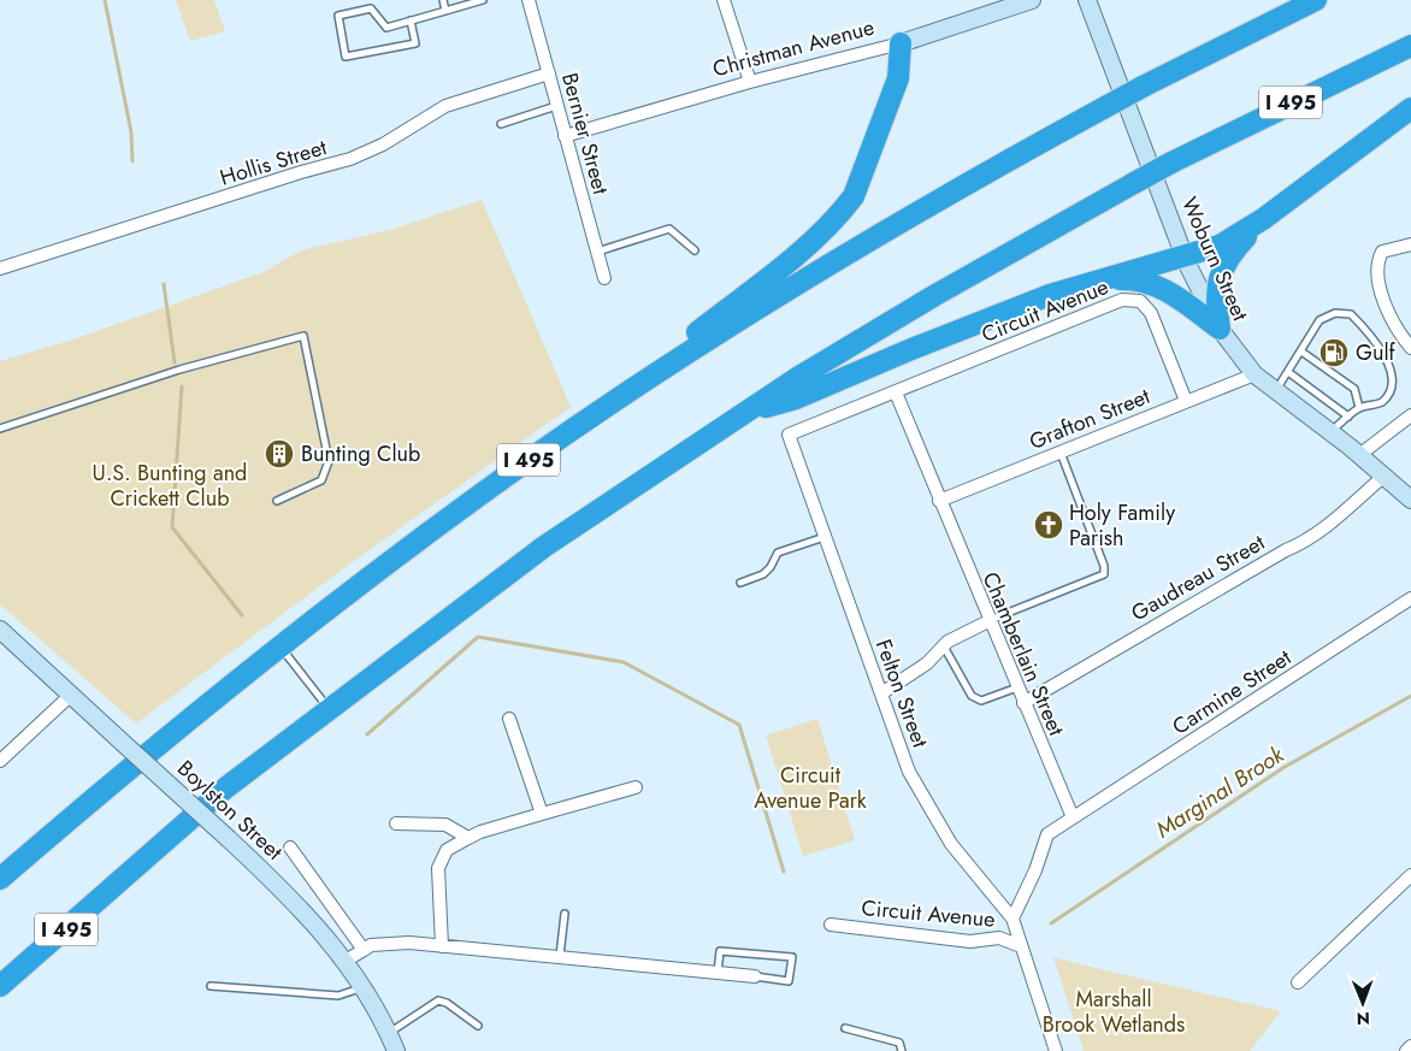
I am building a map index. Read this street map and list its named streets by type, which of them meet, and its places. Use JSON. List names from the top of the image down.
{
  "streets": {
    "highway": ["I 495"],
    "main road": ["Christman Avenue", "Woburn Street", "Boylston Street"],
    "street": [
      "Bernier Street",
      "Hollis Street",
      "Circuit Avenue",
      "Grafton Street",
      "Gaudreau Street",
      "Chamberlain Street",
      "Carmine Street",
      "Felton Street"
    ]
  },
  "crossings": [
    ["Christman Avenue", "Bernier Street"],
    ["Bernier Street", "Hollis Street"],
    ["Woburn Street", "Grafton Street"],
    ["Woburn Street", "Gaudreau Street"],
    ["Circuit Avenue", "Grafton Street"],
    ["Circuit Avenue", "Chamberlain Street"],
    ["Circuit Avenue", "Felton Street"],
    ["Grafton Street", "Chamberlain Street"],
    ["Gaudreau Street", "Chamberlain Street"],
    ["Chamberlain Street", "Carmine Street"],
    ["Chamberlain Street", "Felton Street"]
  ],
  "water": ["Marginal Brook"],
  "parks": ["U.S. Bunting and Crickett Club", "Circuit Avenue Park", "Marshall Brook Wetlands"],
  "places": {
    "fuel station": ["Gulf"],
    "building": ["Bunting Club"],
    "church": ["Holy Family Parish"]
  },
  "north": "bottom"
}
